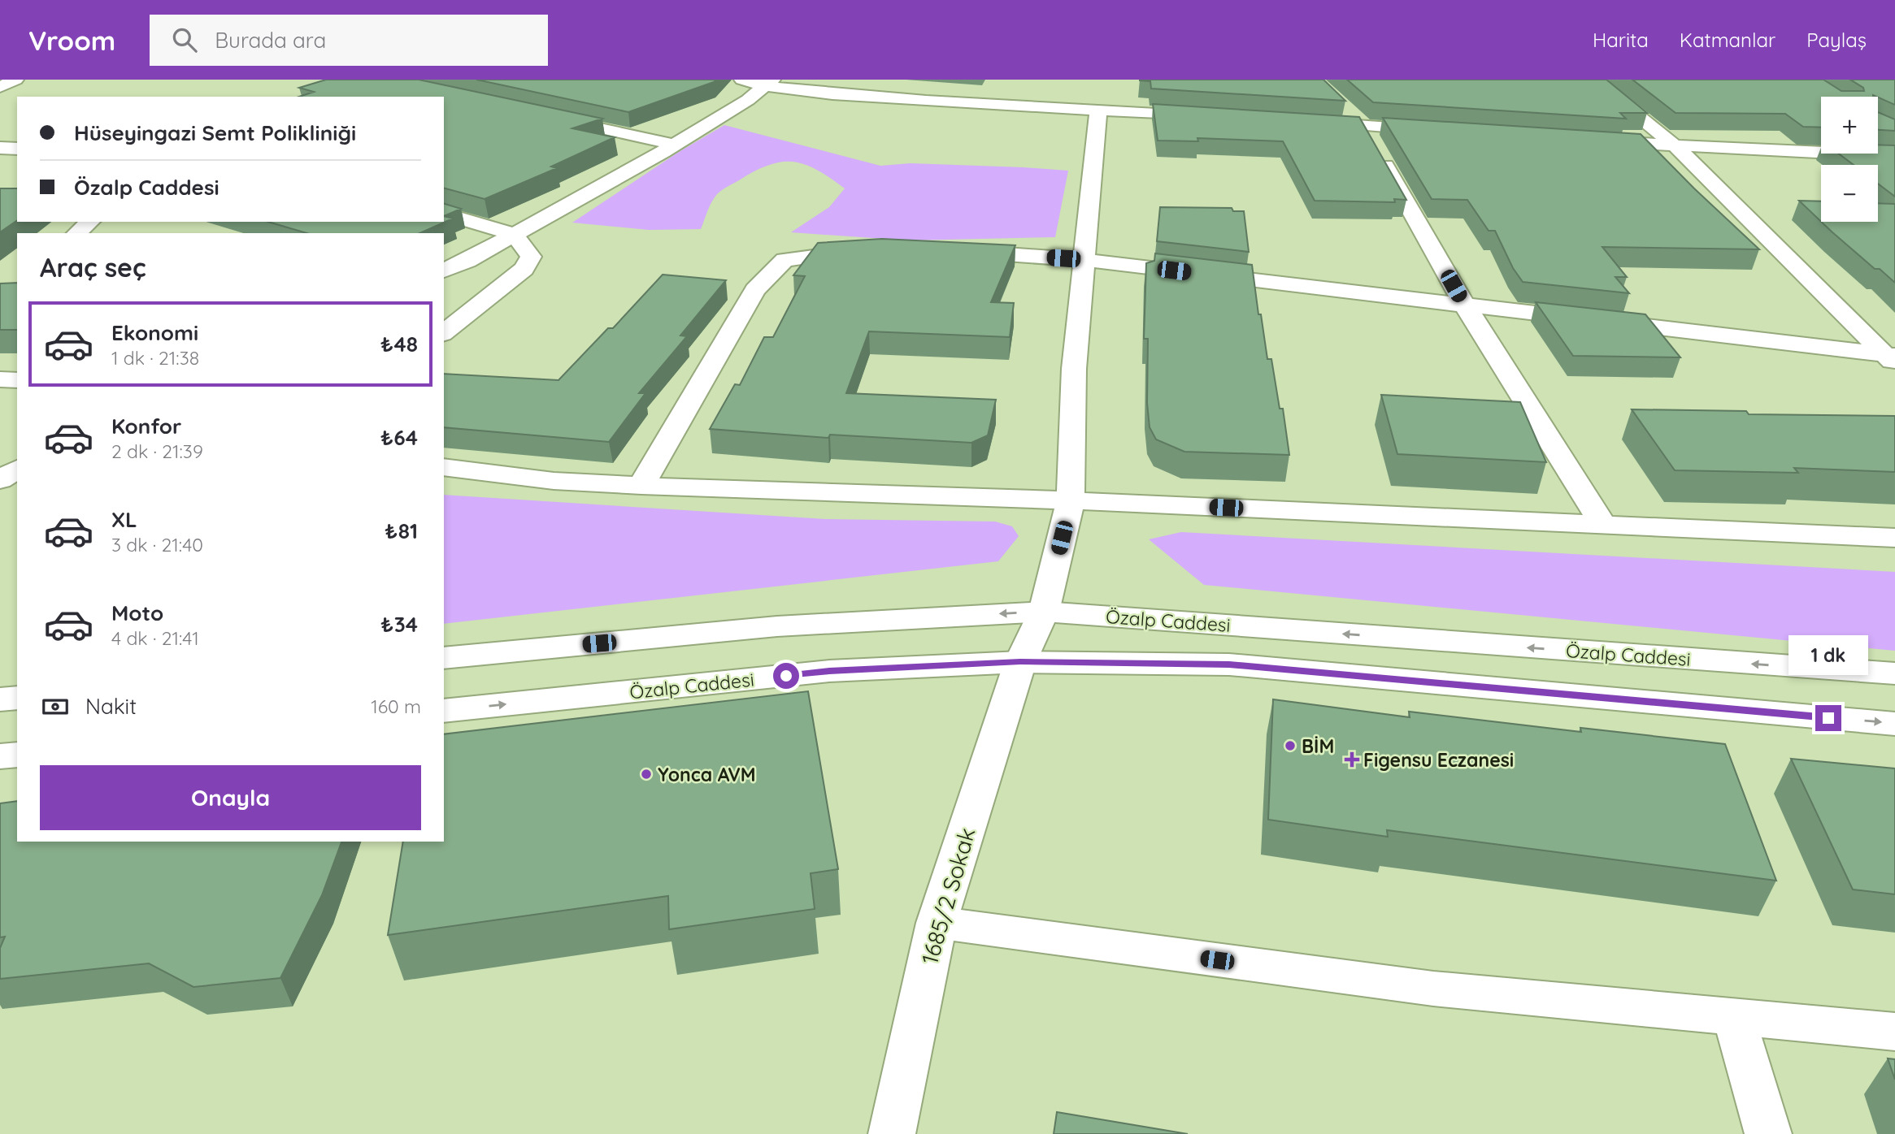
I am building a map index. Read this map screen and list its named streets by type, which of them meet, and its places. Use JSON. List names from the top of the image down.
{
  "streets": {
    "street": ["Özalp Caddesi", "1685/2 Sokak"]
  },
  "crossings": [
    ["Özalp Caddesi", "1685/2 Sokak"]
  ],
  "places": {
    "other": ["BİM", "Yonca AVM"],
    "health": ["Figensu Eczanesi"]
  },
  "page": {
    "header": "Vroom",
    "search": "Burada ara",
    "nav": ["Harita", "Katmanlar", "Paylaş"],
    "map_buttons": ["+", "−"],
    "banner": ["Hüseyingazi Semt Polikliniği", "Özalp Caddesi"],
    "heading": "Araç seç",
    "list": [
      {
        "name": "Ekonomi",
        "note": "1 dk · 21:38",
        "value": "₺48"
      },
      {
        "name": "Konfor",
        "note": "2 dk · 21:39",
        "value": "₺64"
      },
      {
        "name": "XL",
        "note": "3 dk · 21:40",
        "value": "₺81"
      },
      {
        "name": "Moto",
        "note": "4 dk · 21:41",
        "value": "₺34"
      }
    ],
    "bubble": "1 dk",
    "pay": ["Nakit", "160 m"],
    "buttons": "Onayla"
  }
}
